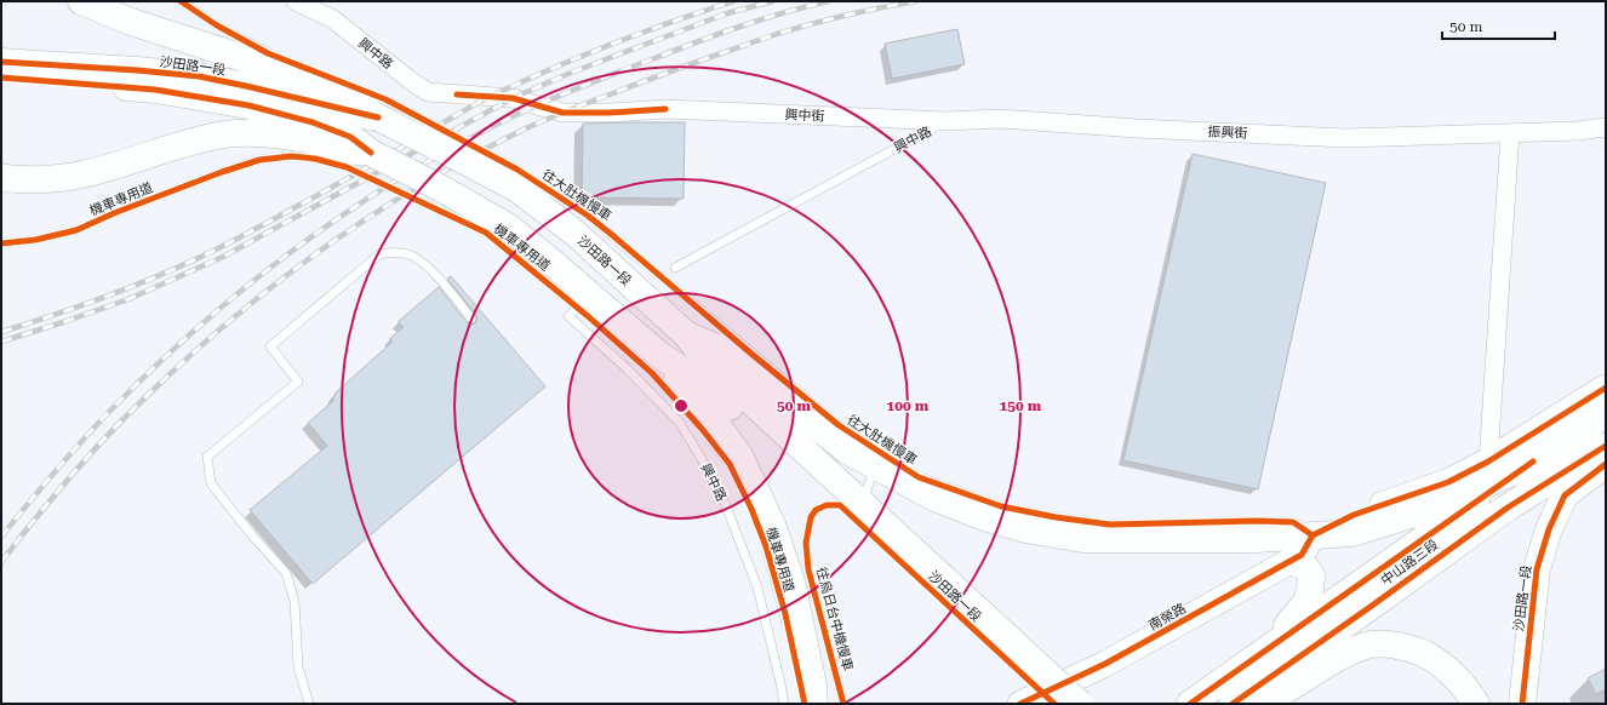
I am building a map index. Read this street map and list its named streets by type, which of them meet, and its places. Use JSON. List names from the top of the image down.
{
  "streets": {
    "main road": ["沙田路一段", "中山路三段"],
    "street": [
      "興中路",
      "興中街",
      "振興街",
      "南榮路"
    ],
    "lane": ["往大肚機慢車", "機車專用道", "往烏日台中機慢車"]
  },
  "crossings": [
    ["興中路", "興中街"],
    ["興中路", "振興街"],
    ["沙田路一段", "往大肚機慢車"],
    ["沙田路一段", "機車專用道"],
    ["沙田路一段", "往烏日台中機慢車"],
    ["興中街", "振興街"]
  ],
  "scale_bar": "50 m",
  "rings": ["50 m", "100 m", "150 m"]
}
